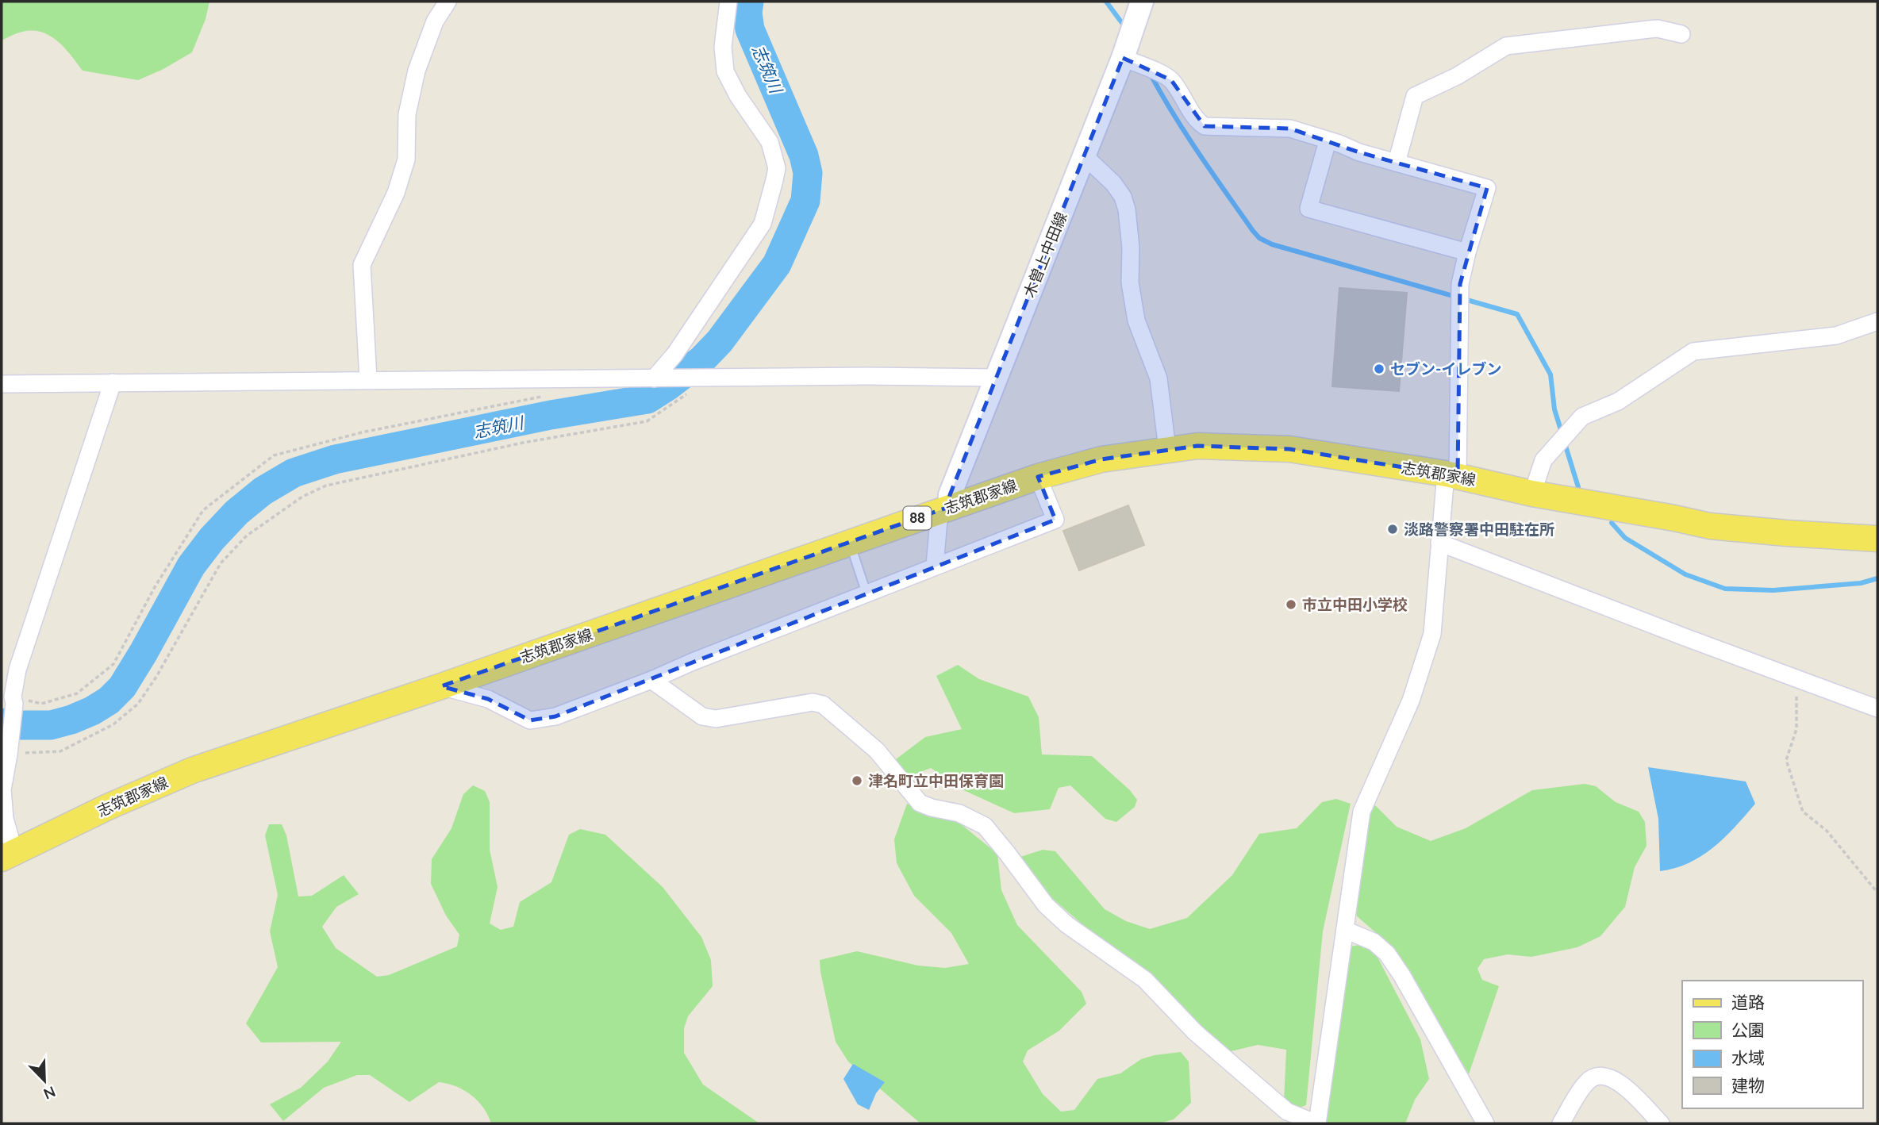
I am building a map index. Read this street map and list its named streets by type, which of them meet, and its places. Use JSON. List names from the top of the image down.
{
  "streets": {
    "main road": ["木曽上中田線", "志筑郡家線", "88"]
  },
  "crossings": [
    ["木曽上中田線", "志筑郡家線"]
  ],
  "water": ["志筑川"],
  "places": [
    "セブン-イレブン",
    "淡路警察署中田駐在所",
    "市立中田小学校",
    "津名町立中田保育園"
  ],
  "legend": [
    "道路",
    "公園",
    "水域",
    "建物"
  ],
  "north": "bottom right"
}
